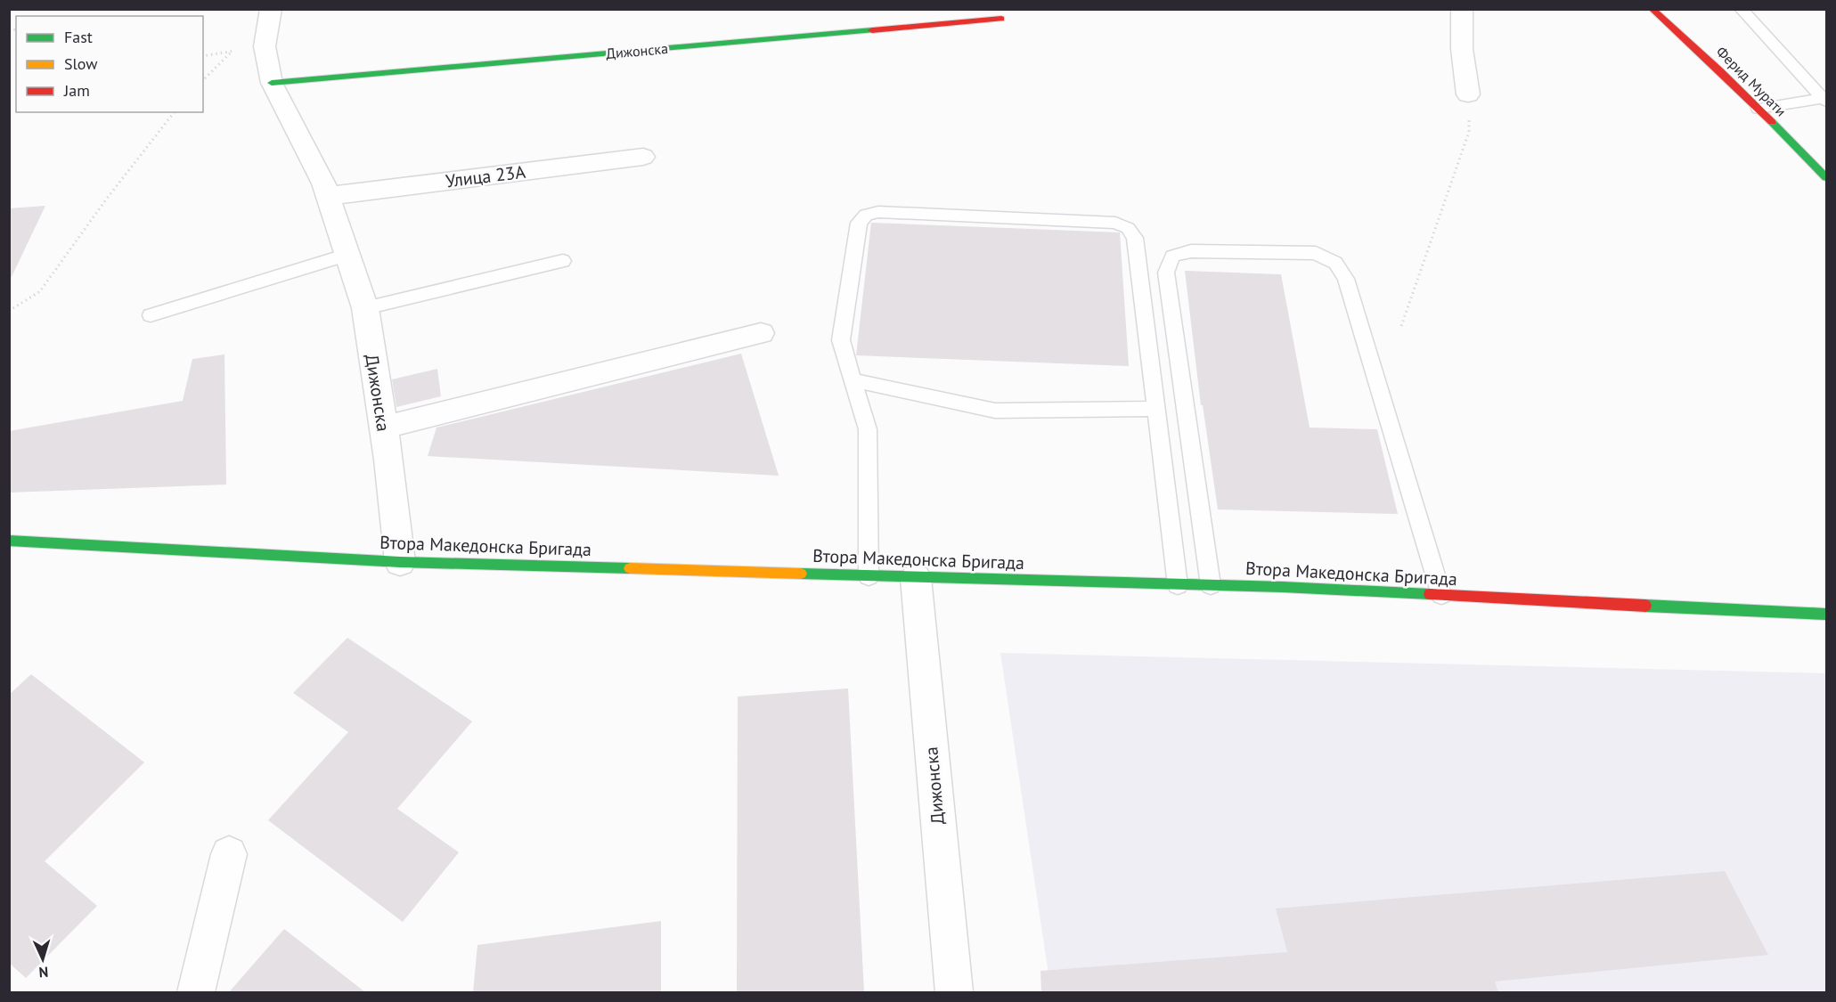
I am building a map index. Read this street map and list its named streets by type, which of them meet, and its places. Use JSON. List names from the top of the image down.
{
  "streets": {
    "street": [
      "Дижонска",
      "Ферид Мурати",
      "Улица 23А",
      "Втора Македонска Бригада"
    ]
  },
  "crossings": [
    ["Дижонска", "Улица 23А"],
    ["Дижонска", "Втора Македонска Бригада"]
  ],
  "legend": ["Fast", "Slow", "Jam"],
  "north": "bottom"
}
